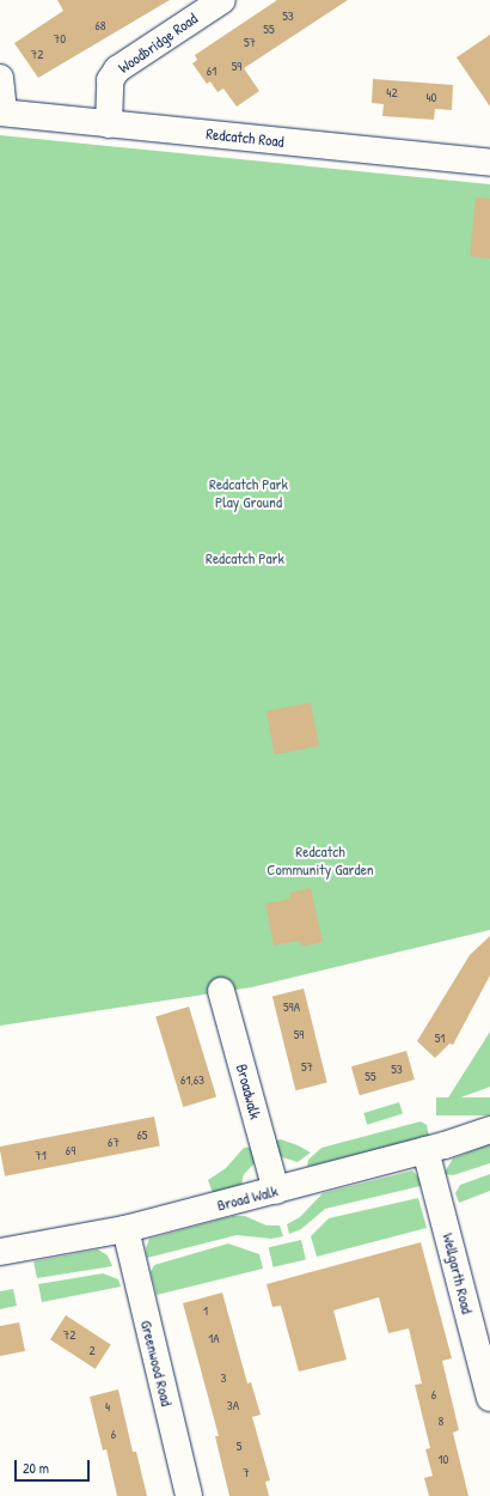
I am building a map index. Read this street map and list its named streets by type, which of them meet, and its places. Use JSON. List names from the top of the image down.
{
  "streets": {
    "street": [
      "Woodbridge Road",
      "Redcatch Road",
      "Broadwalk",
      "Broad Walk",
      "Wellgarth Road",
      "Greenwood Road"
    ]
  },
  "crossings": [
    ["Woodbridge Road", "Redcatch Road"],
    ["Broadwalk", "Broad Walk"],
    ["Broad Walk", "Wellgarth Road"],
    ["Broad Walk", "Greenwood Road"]
  ],
  "parks": ["Redcatch Park Play Ground", "Redcatch Park", "Redcatch Community Garden"],
  "house_numbers": [
    "53",
    "68",
    "55",
    "70",
    "57",
    "72",
    "59",
    "61",
    "42",
    "40",
    "59A",
    "59",
    "51",
    "57",
    "53",
    "55",
    "61,63",
    "65",
    "67",
    "69",
    "71",
    "1",
    "72",
    "1A",
    "2",
    "3",
    "6",
    "3A",
    "4",
    "8",
    "6",
    "5",
    "10",
    "7"
  ],
  "scale_bar": "20 m"
}
